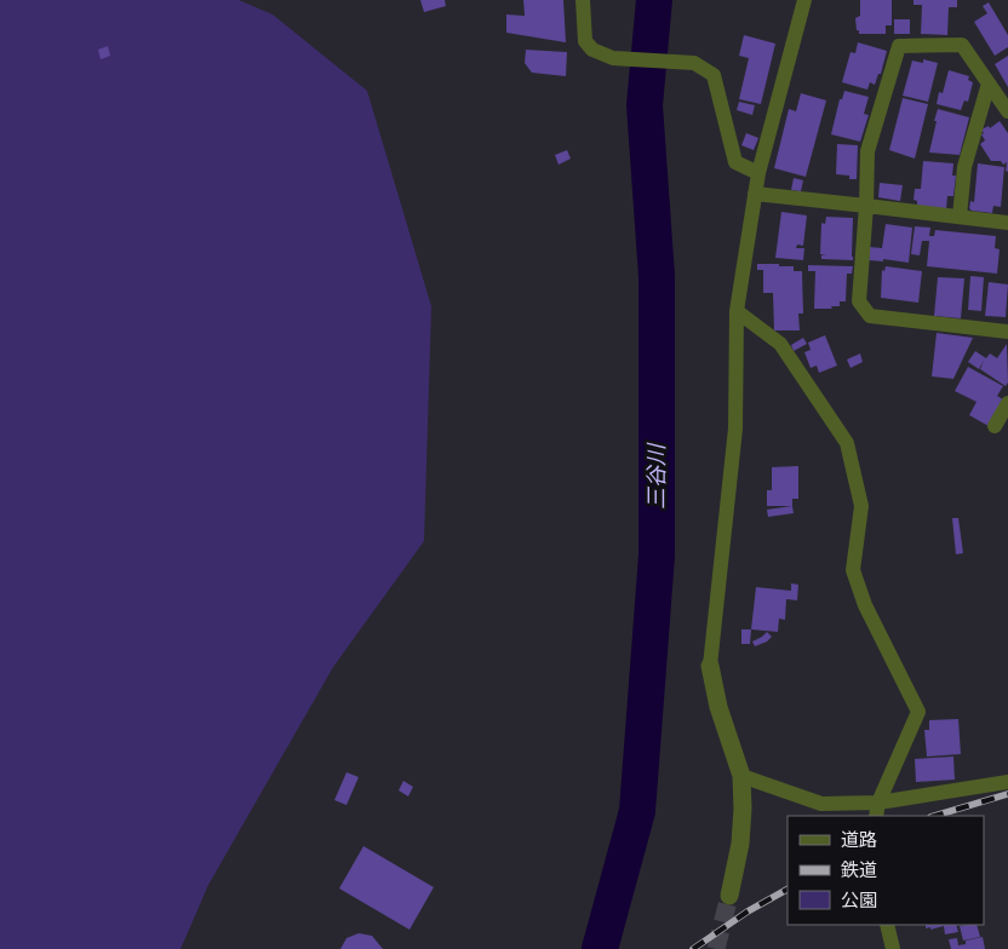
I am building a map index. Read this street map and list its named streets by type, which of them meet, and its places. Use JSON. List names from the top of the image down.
{
  "water": ["三谷川"],
  "legend": ["道路", "鉄道", "公園"]
}
